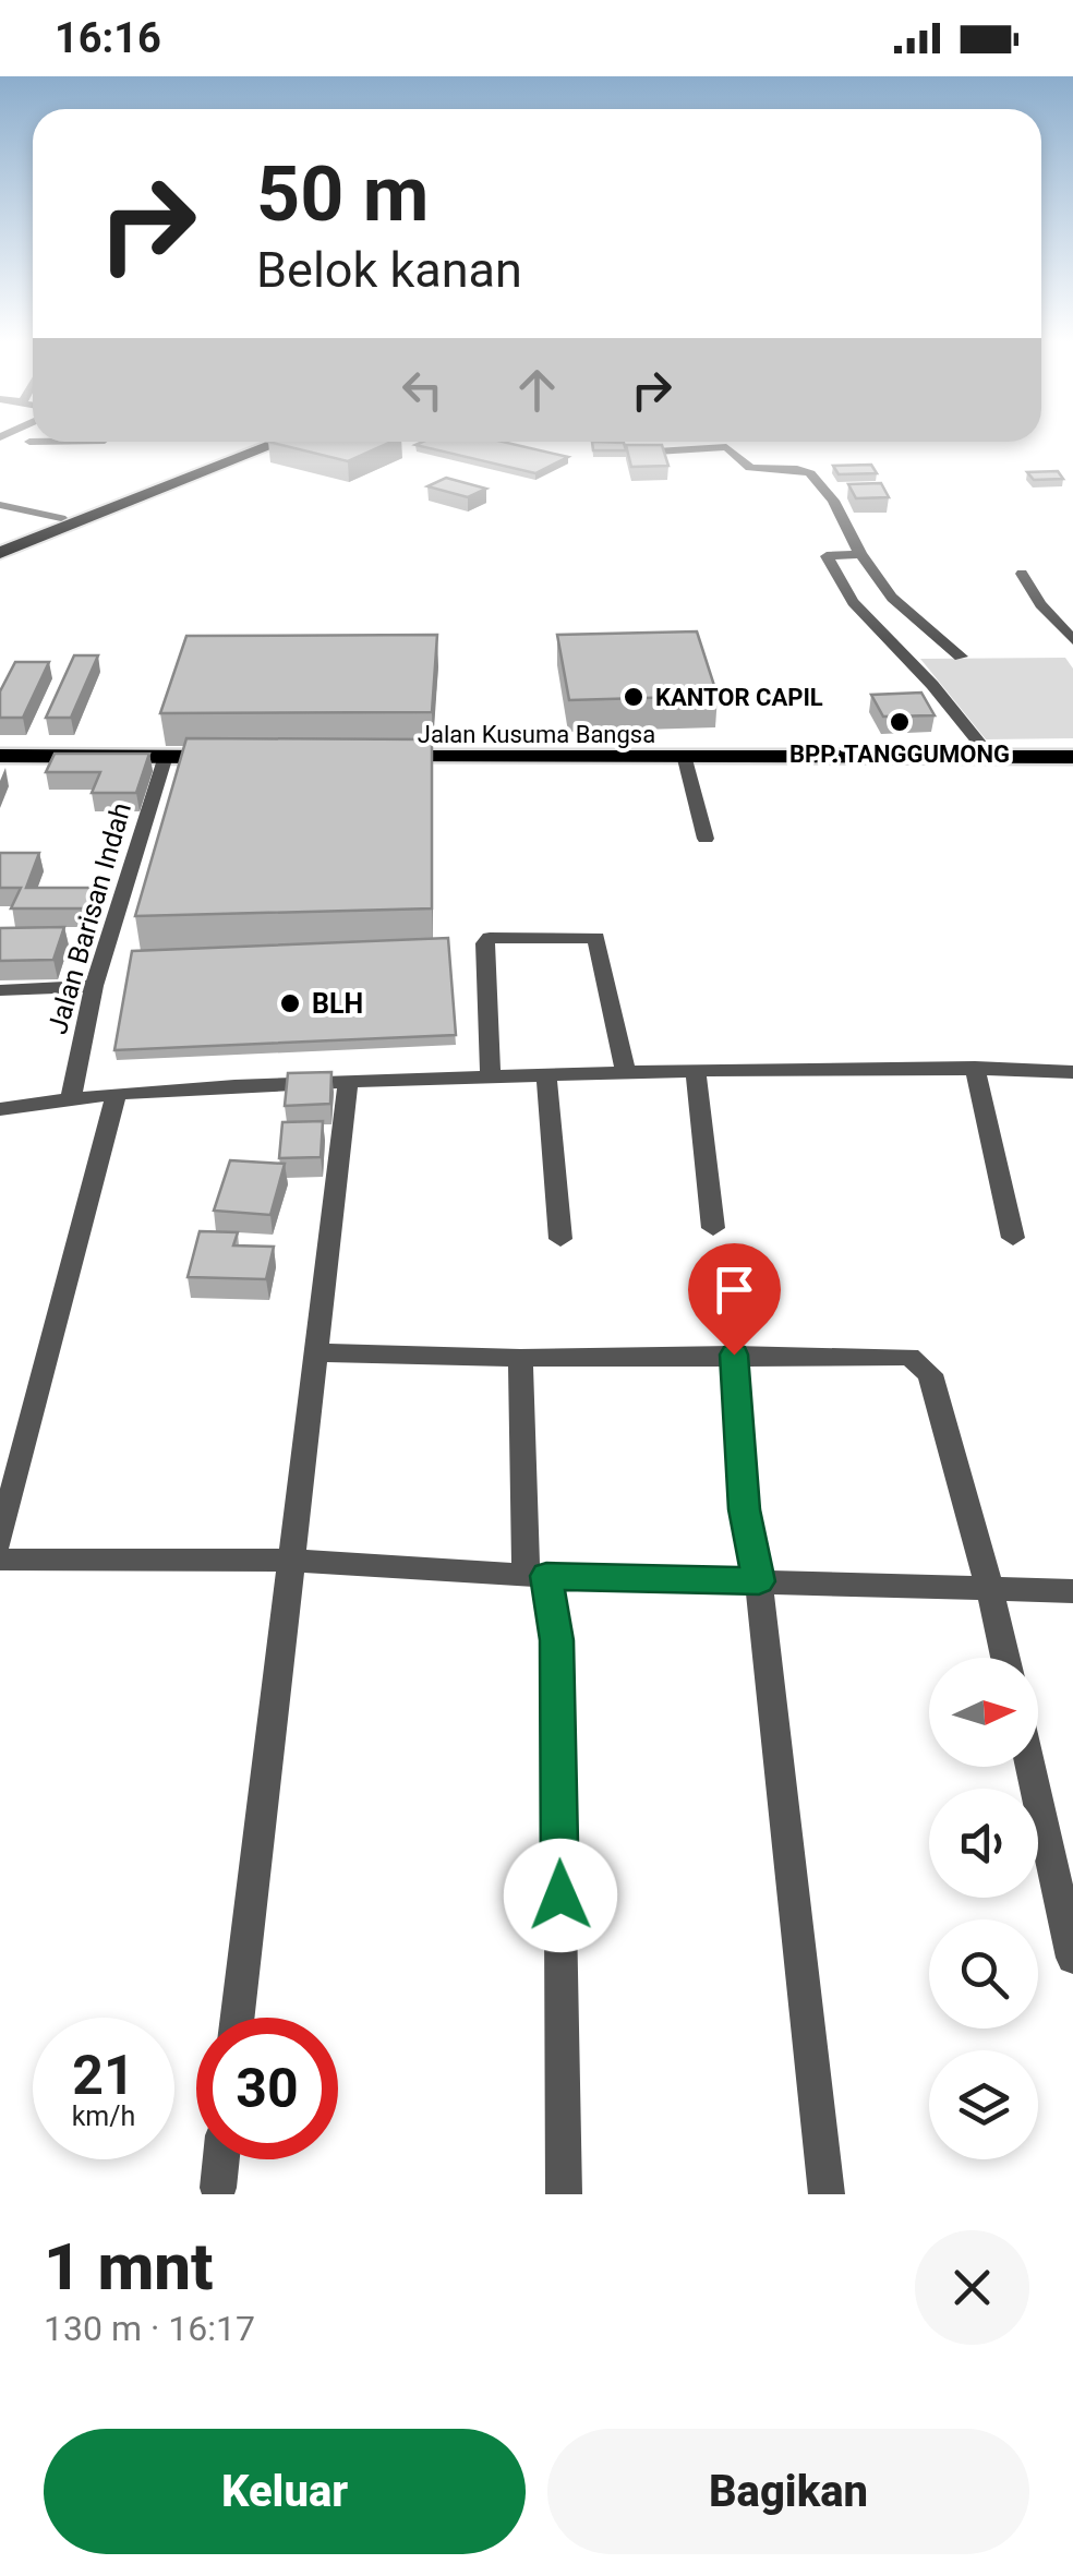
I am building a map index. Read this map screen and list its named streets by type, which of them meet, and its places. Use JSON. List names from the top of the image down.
{
  "streets": {
    "main road": ["Jalan Kusuma Bangsa"],
    "street": ["Jalan Barisan Indah"]
  },
  "places": ["KANTOR CAPIL", "BPP. TANGGUMONG", "BLH"],
  "north": "right",
  "page": {
    "status": "16:16",
    "turn": ["50 m", "Belok kanan"],
    "speed": "21 km/h",
    "limit": "30",
    "heading": ["1 mnt", "130 m · 16:17"],
    "buttons": ["Keluar", "Bagikan"]
  }
}
